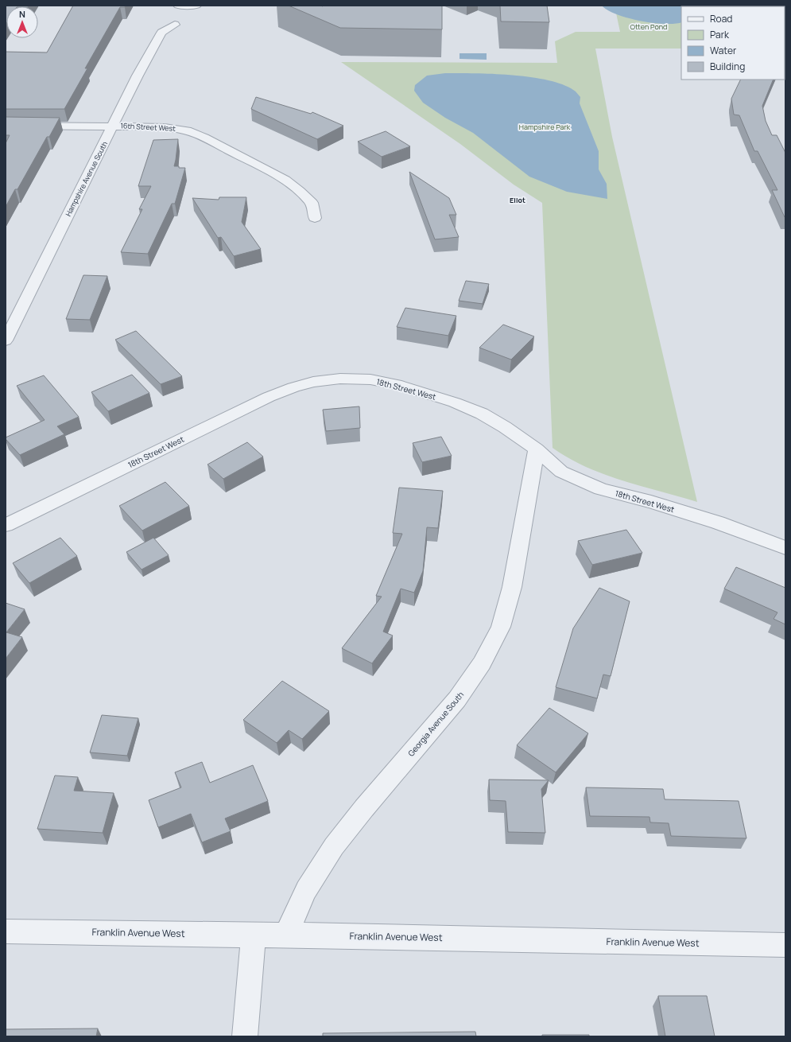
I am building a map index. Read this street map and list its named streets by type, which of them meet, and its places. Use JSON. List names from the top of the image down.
{
  "streets": {
    "street": [
      "16th Street West",
      "Hampshire Avenue South",
      "18th Street West",
      "Georgia Avenue South",
      "Franklin Avenue West"
    ]
  },
  "crossings": [
    ["16th Street West", "Hampshire Avenue South"],
    ["18th Street West", "Georgia Avenue South"],
    ["Georgia Avenue South", "Franklin Avenue West"]
  ],
  "districts": ["Eliot"],
  "parks": ["Otten Pond", "Hampshire Park"],
  "legend": [
    "Road",
    "Park",
    "Water",
    "Building"
  ],
  "north": "top"
}
